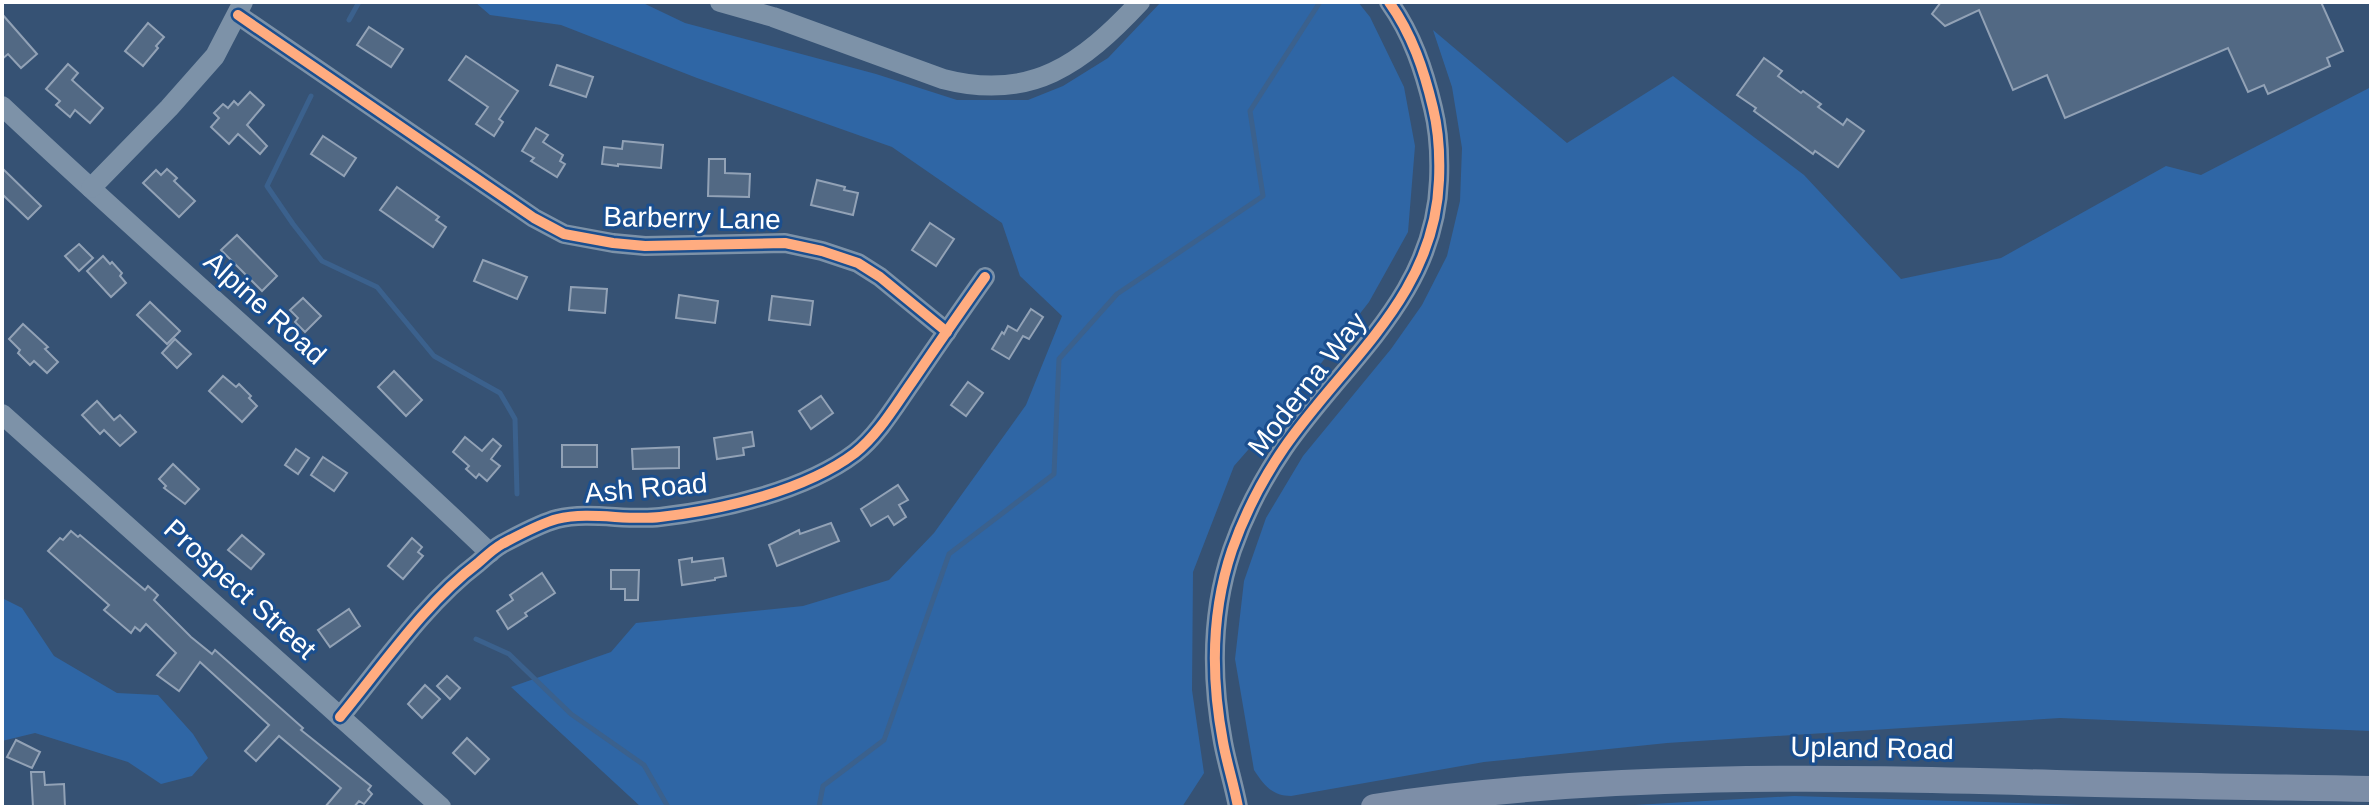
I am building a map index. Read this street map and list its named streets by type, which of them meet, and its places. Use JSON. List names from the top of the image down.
{
  "streets": {
    "main road": ["Upland Road"],
    "street": [
      "Barberry Lane",
      "Alpine Road",
      "Moderna Way",
      "Ash Road",
      "Prospect Street"
    ]
  },
  "crossings": [
    ["Barberry Lane", "Ash Road"],
    ["Alpine Road", "Ash Road"],
    ["Ash Road", "Prospect Street"]
  ]
}
